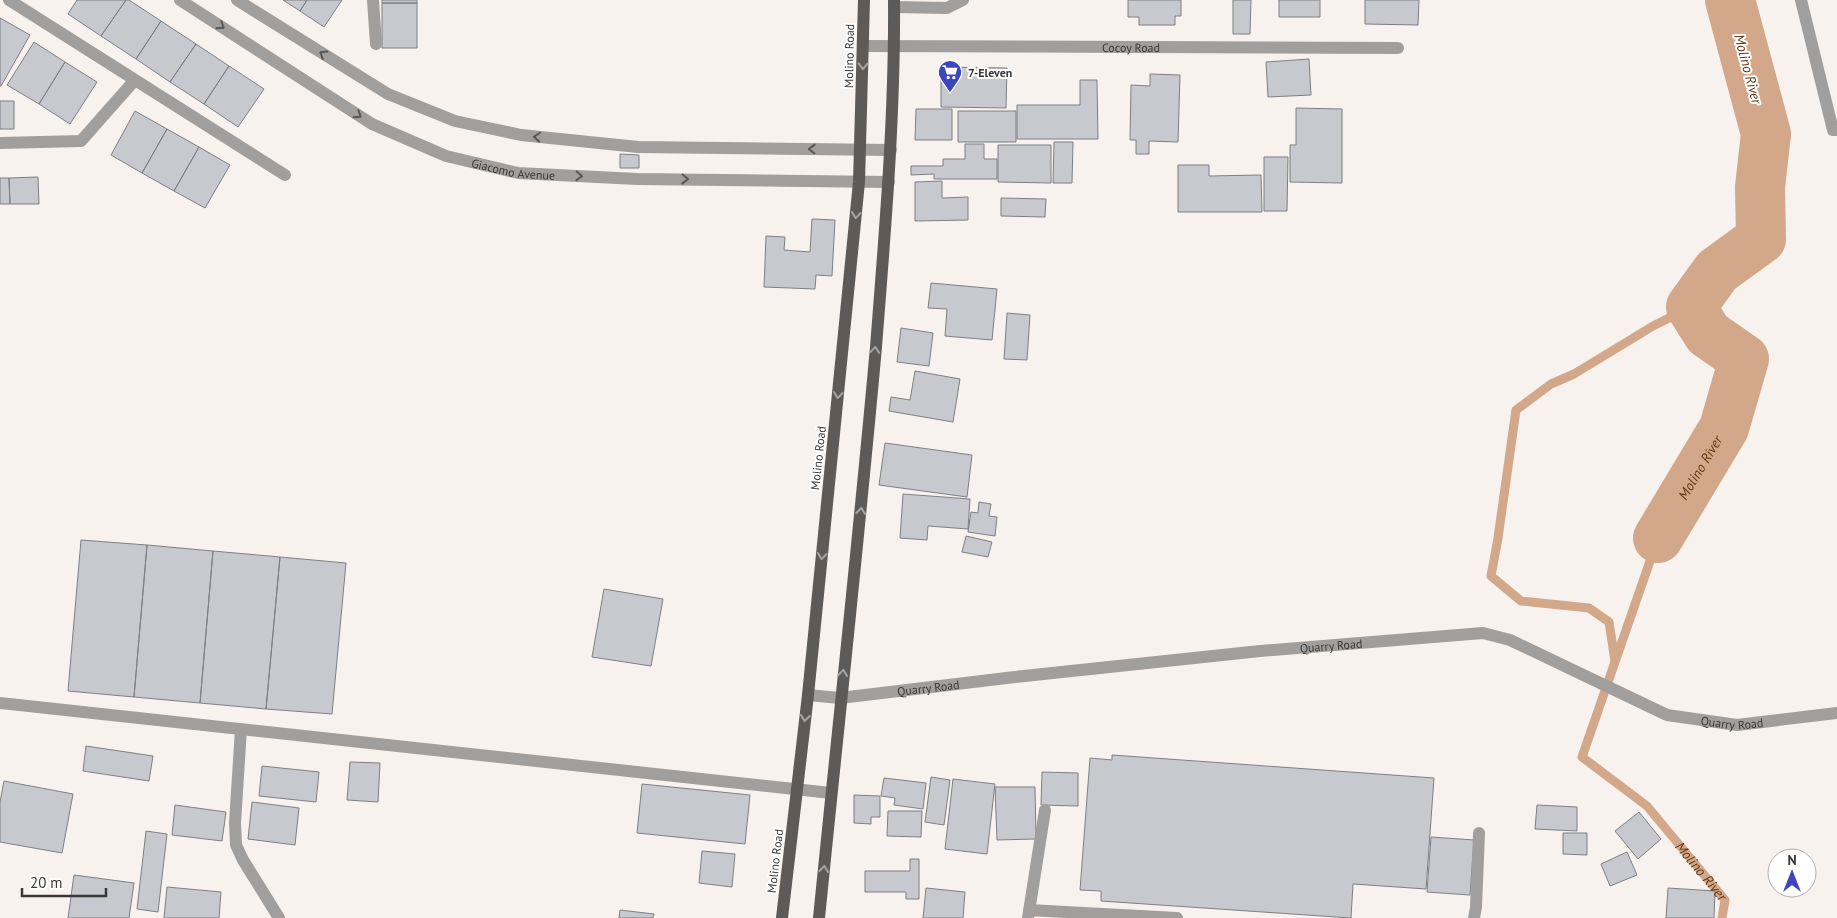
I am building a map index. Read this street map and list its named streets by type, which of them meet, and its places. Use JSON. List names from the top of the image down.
{
  "streets": {
    "main road": ["Molino Road"],
    "street": ["Cocoy Road", "Giacomo Avenue", "Quarry Road"]
  },
  "crossings": [
    ["Cocoy Road", "Molino Road"],
    ["Molino Road", "Giacomo Avenue"],
    ["Molino Road", "Quarry Road"]
  ],
  "water": ["Molino River"],
  "places": {
    "supermarket": ["7-Eleven"]
  },
  "scale_bar": "20 m",
  "north": "top"
}
